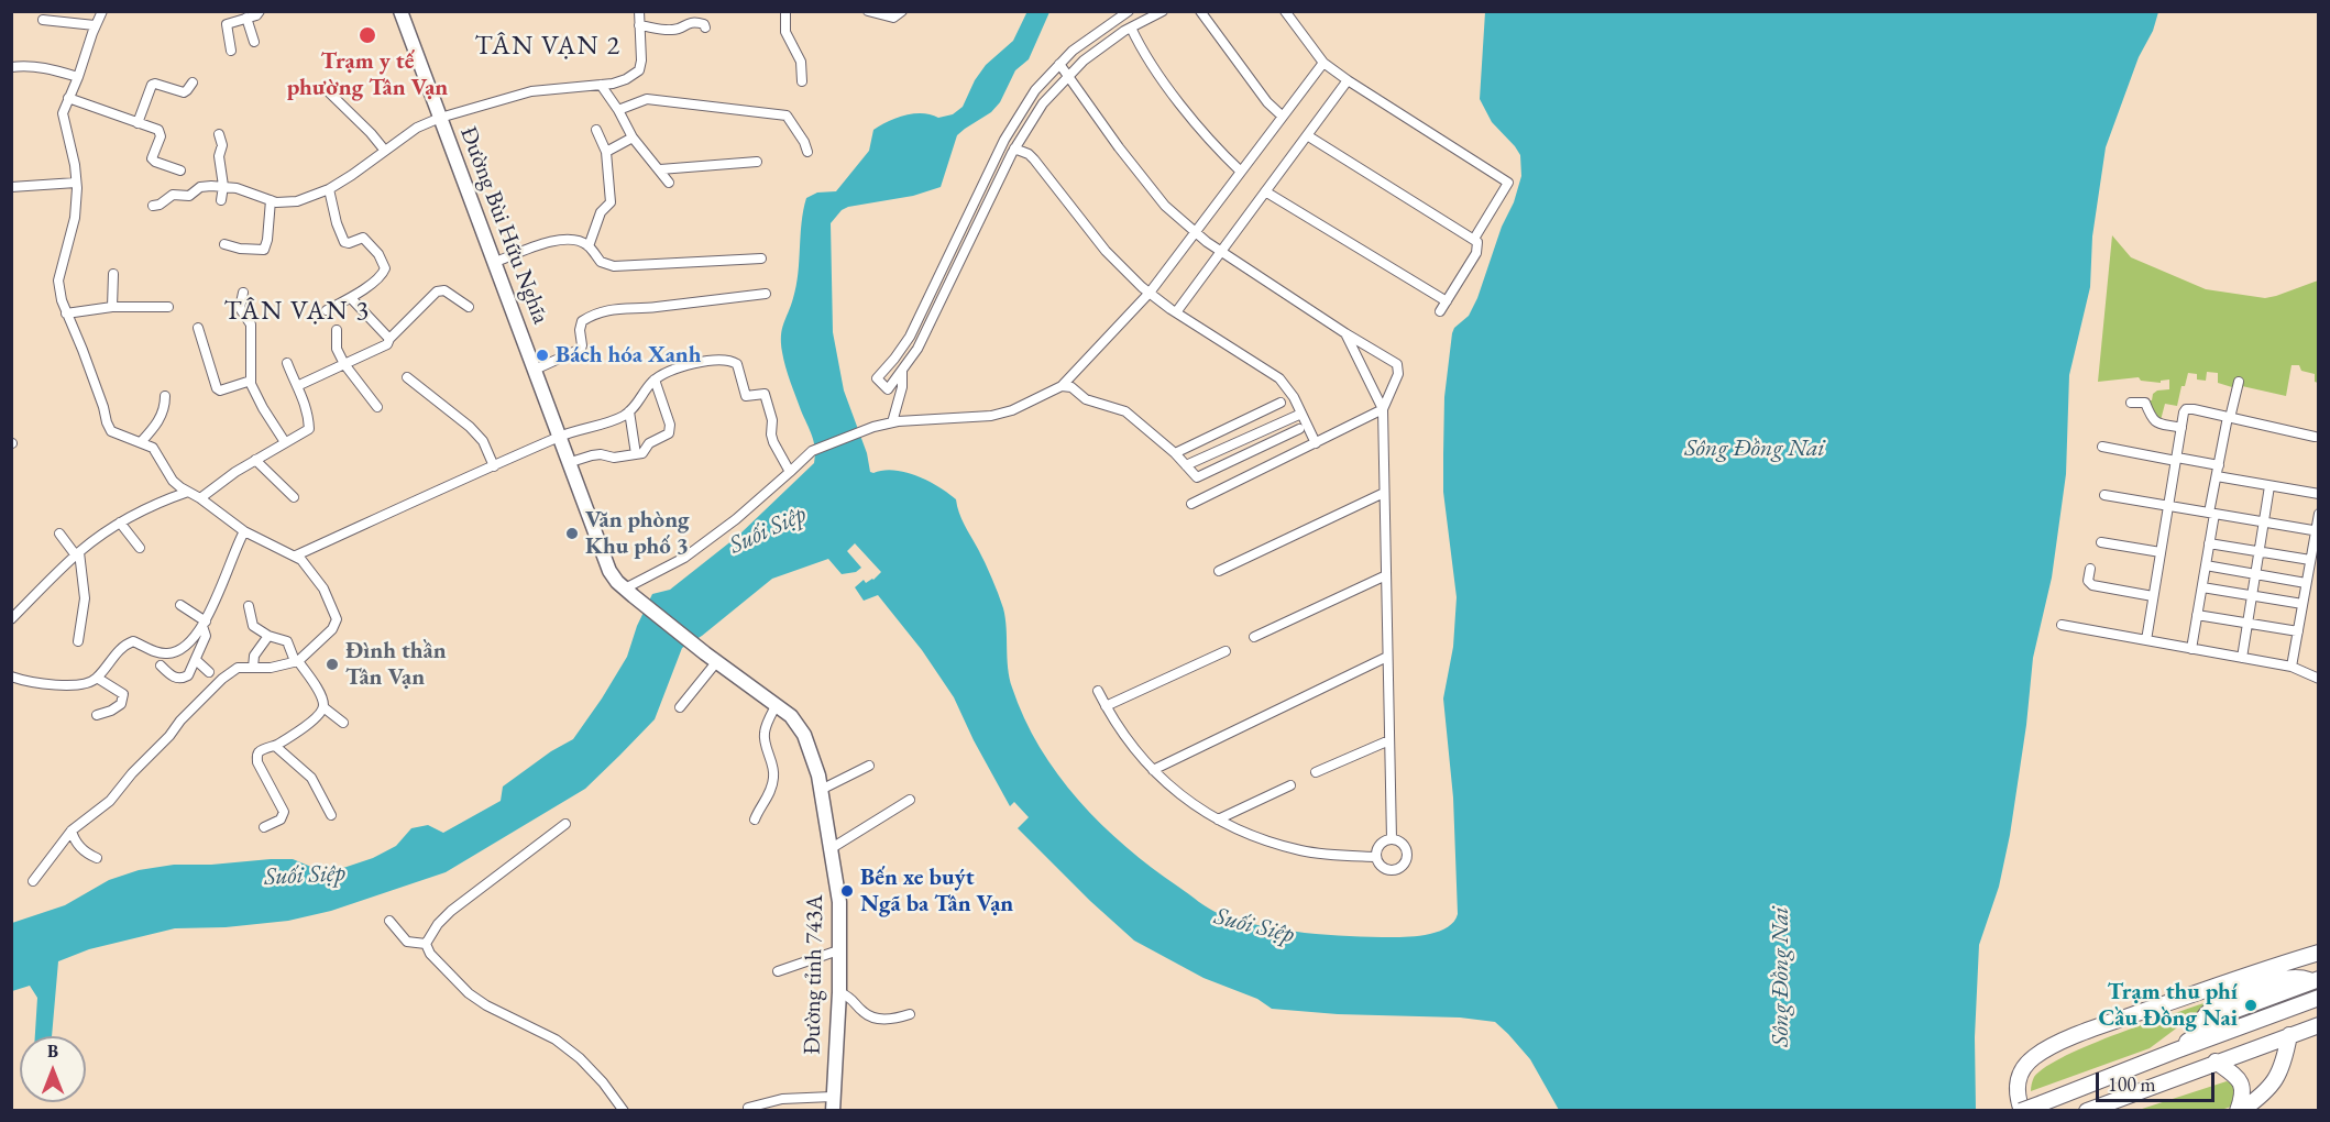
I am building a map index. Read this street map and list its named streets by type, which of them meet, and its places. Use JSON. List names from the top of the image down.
{
  "streets": {
    "main road": ["Đường Bùi Hữu Nghĩa", "Đường tỉnh 743A"]
  },
  "crossings": [
    ["Đường Bùi Hữu Nghĩa", "Đường tỉnh 743A"]
  ],
  "districts": ["TÂN VẠN 2", "TÂN VẠN 3"],
  "water": ["Sông Đồng Nai", "Suối Siệp"],
  "places": [
    "Trạm y tế phường Tân Vạn",
    "Bách hóa Xanh",
    "Văn phòng Khu phố 3",
    "Đình thần Tân Vạn",
    "Bến xe buýt Ngã ba Tân Vạn",
    "Trạm thu phí Cầu Đồng Nai"
  ],
  "scale_bar": "100 m",
  "north": "top"
}
